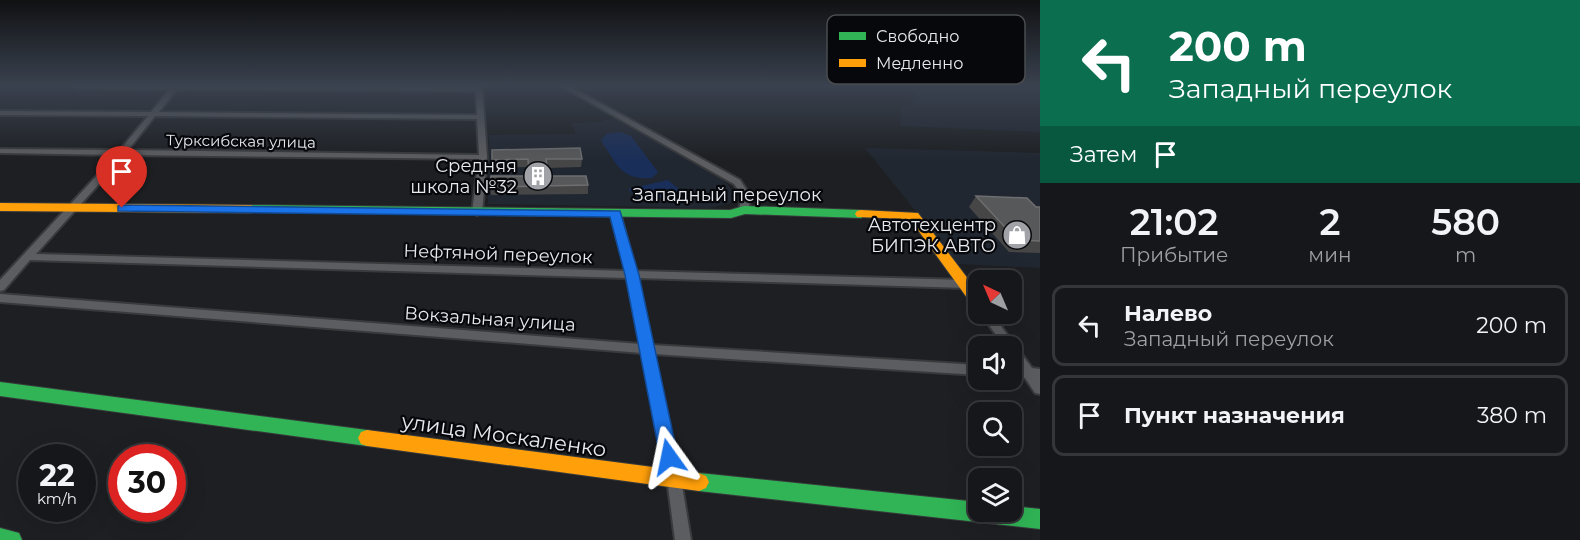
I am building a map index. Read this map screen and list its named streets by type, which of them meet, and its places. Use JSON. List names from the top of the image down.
{
  "streets": {
    "street": [
      "Турксибская улица",
      "Западный переулок",
      "Нефтяной переулок",
      "Вокзальная улица",
      "улица Москаленко"
    ]
  },
  "crossings": [
    ["Западный переулок", "Нефтяной переулок"]
  ],
  "places": {
    "building": ["Средняя школа №32"],
    "shop": ["Автотехцентр БИПЭК АВТО"]
  },
  "legend": ["Свободно", "Медленно"],
  "north": "top left",
  "page": {
    "turn": ["200 m", "Западный переулок"],
    "then": "Затем",
    "eta": [
      "21:02",
      "Прибытие",
      "2",
      "мин",
      "580",
      "m"
    ],
    "list": [
      {
        "name": "Налево",
        "note": "Западный переулок",
        "value": "200 m"
      },
      {
        "name": "Пункт назначения",
        "value": "380 m"
      }
    ],
    "speed": "22 km/h",
    "limit": "30"
  }
}
